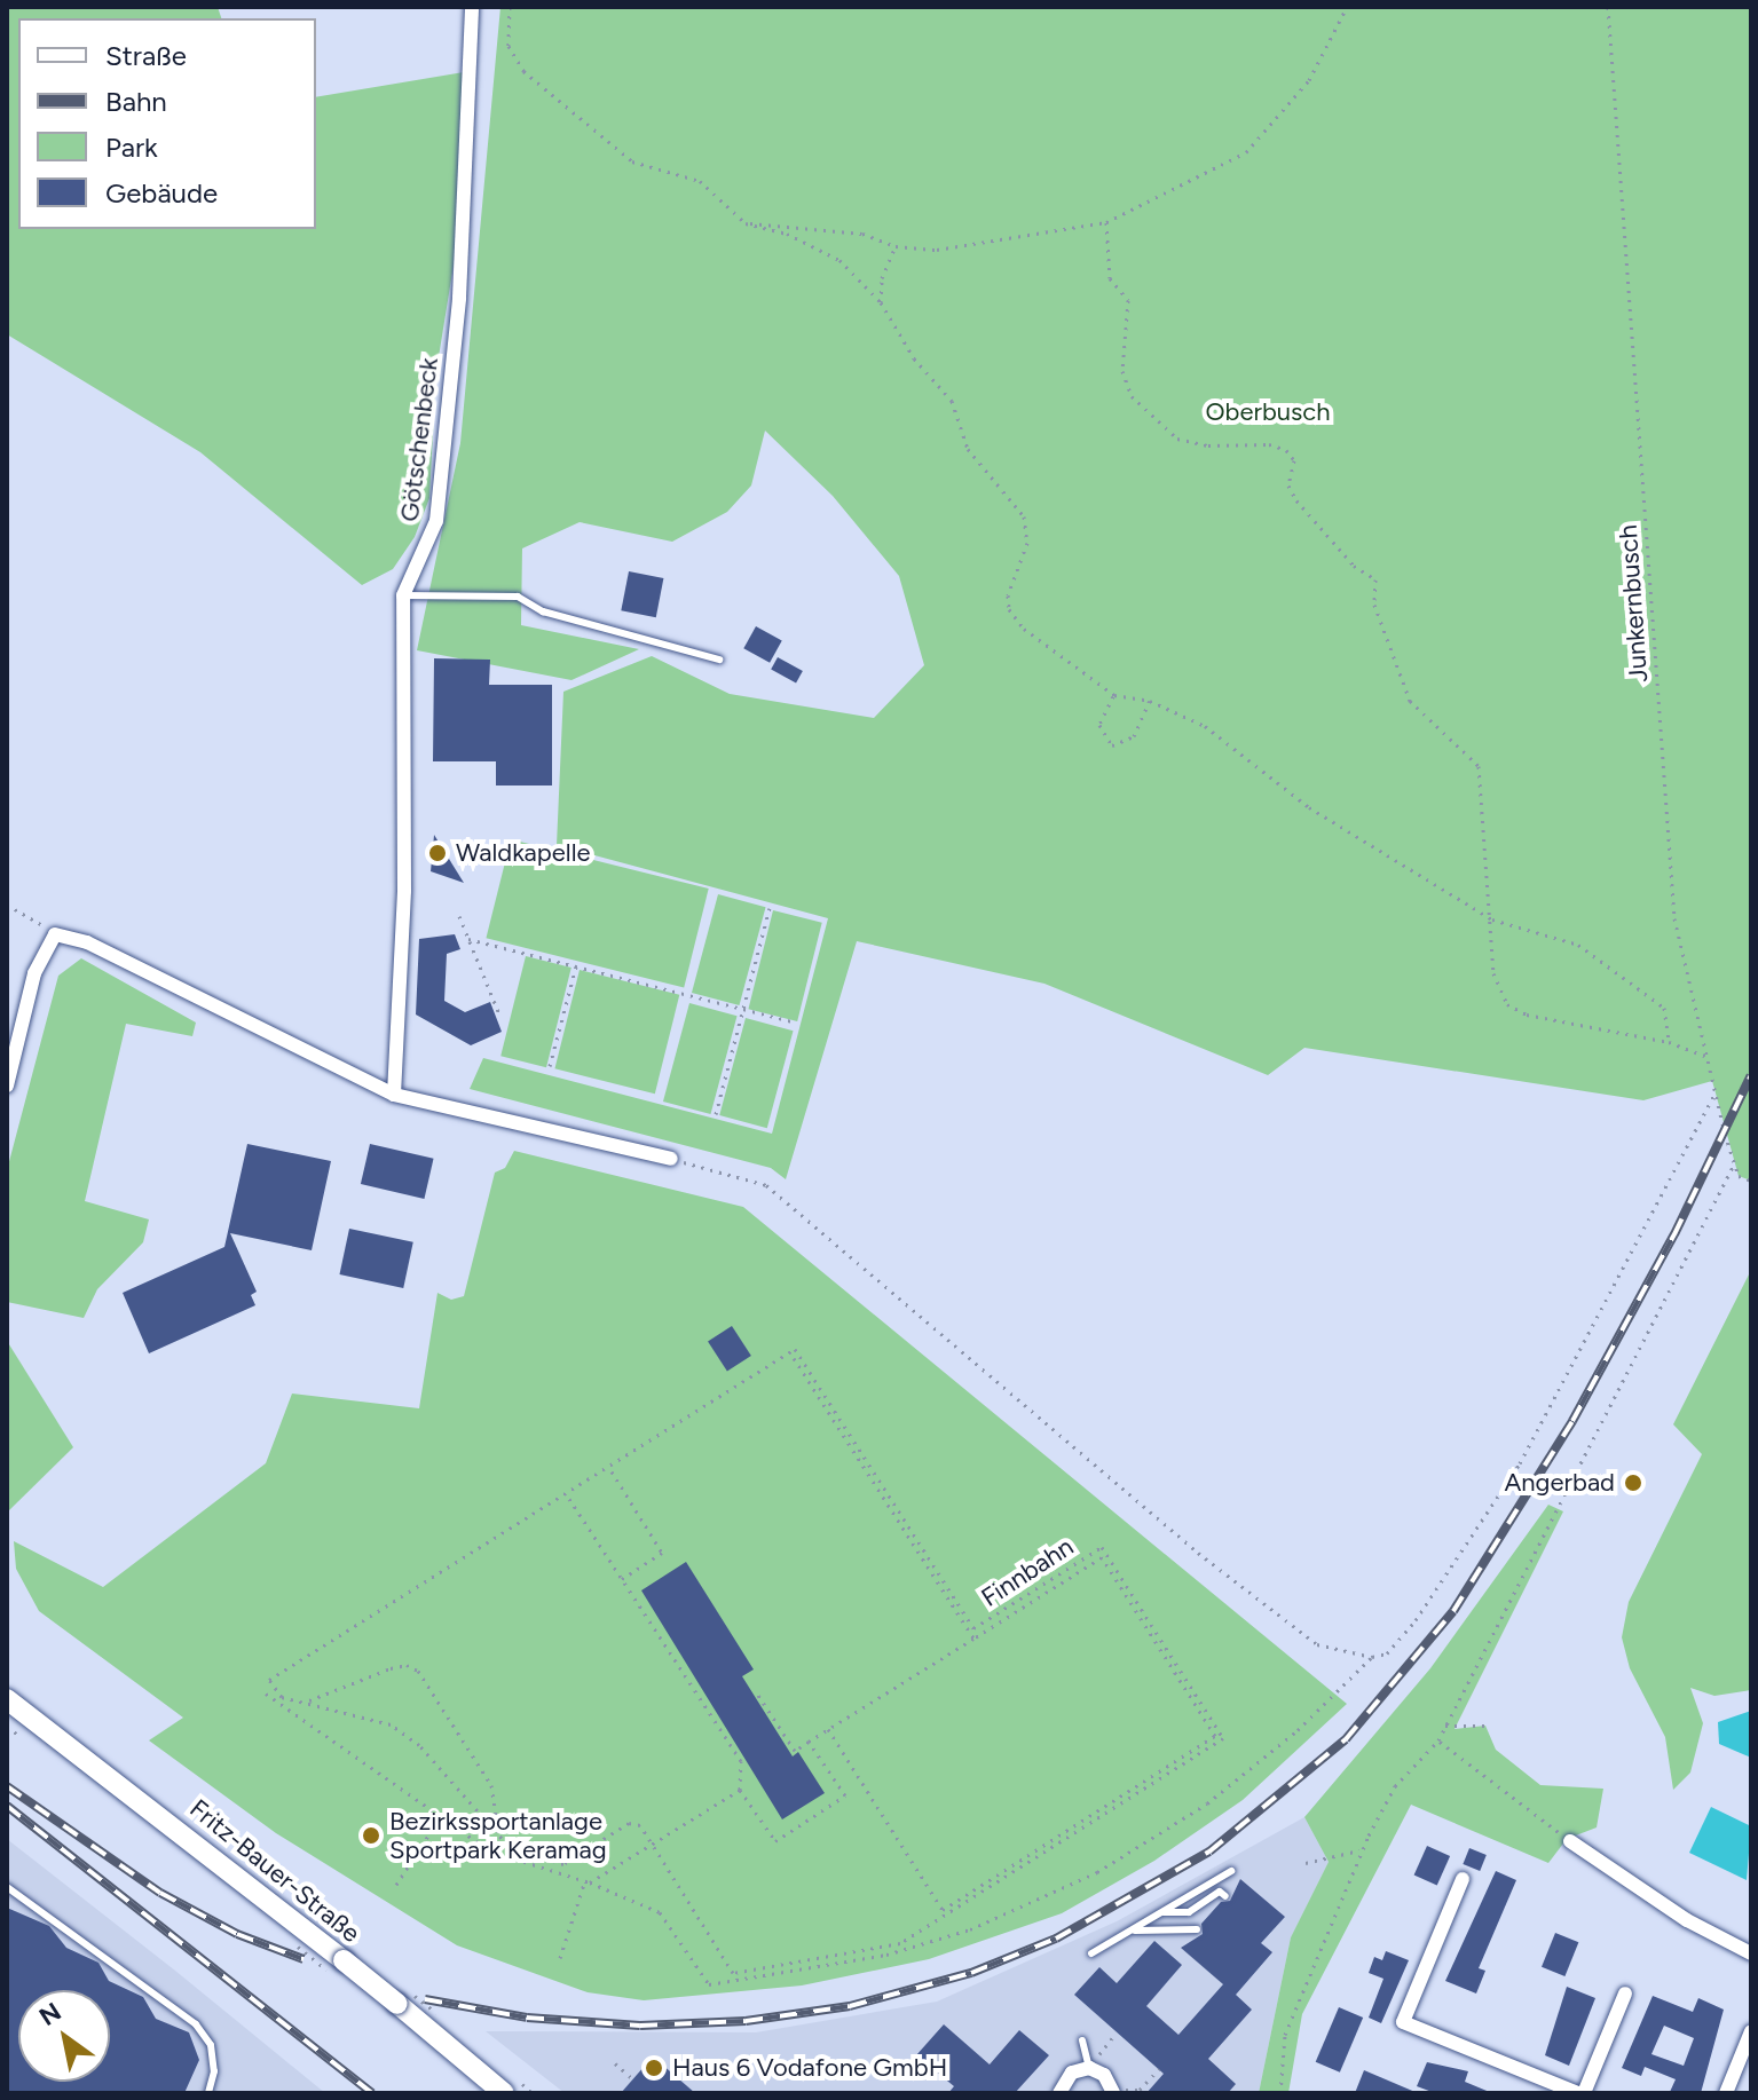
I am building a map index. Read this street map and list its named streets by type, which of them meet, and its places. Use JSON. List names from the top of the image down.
{
  "streets": {
    "main road": ["Fritz-Bauer-Straße"],
    "street": ["Götschenbeck"],
    "path": ["Junkernbusch", "Finnbahn"]
  },
  "parks": ["Oberbusch"],
  "places": [
    "Waldkapelle",
    "Angerbad",
    "Bezirkssportanlage Sportpark Keramag",
    "Haus 6 Vodafone GmbH"
  ],
  "legend": [
    "Straße",
    "Bahn",
    "Park",
    "Gebäude"
  ],
  "north": "top left"
}
